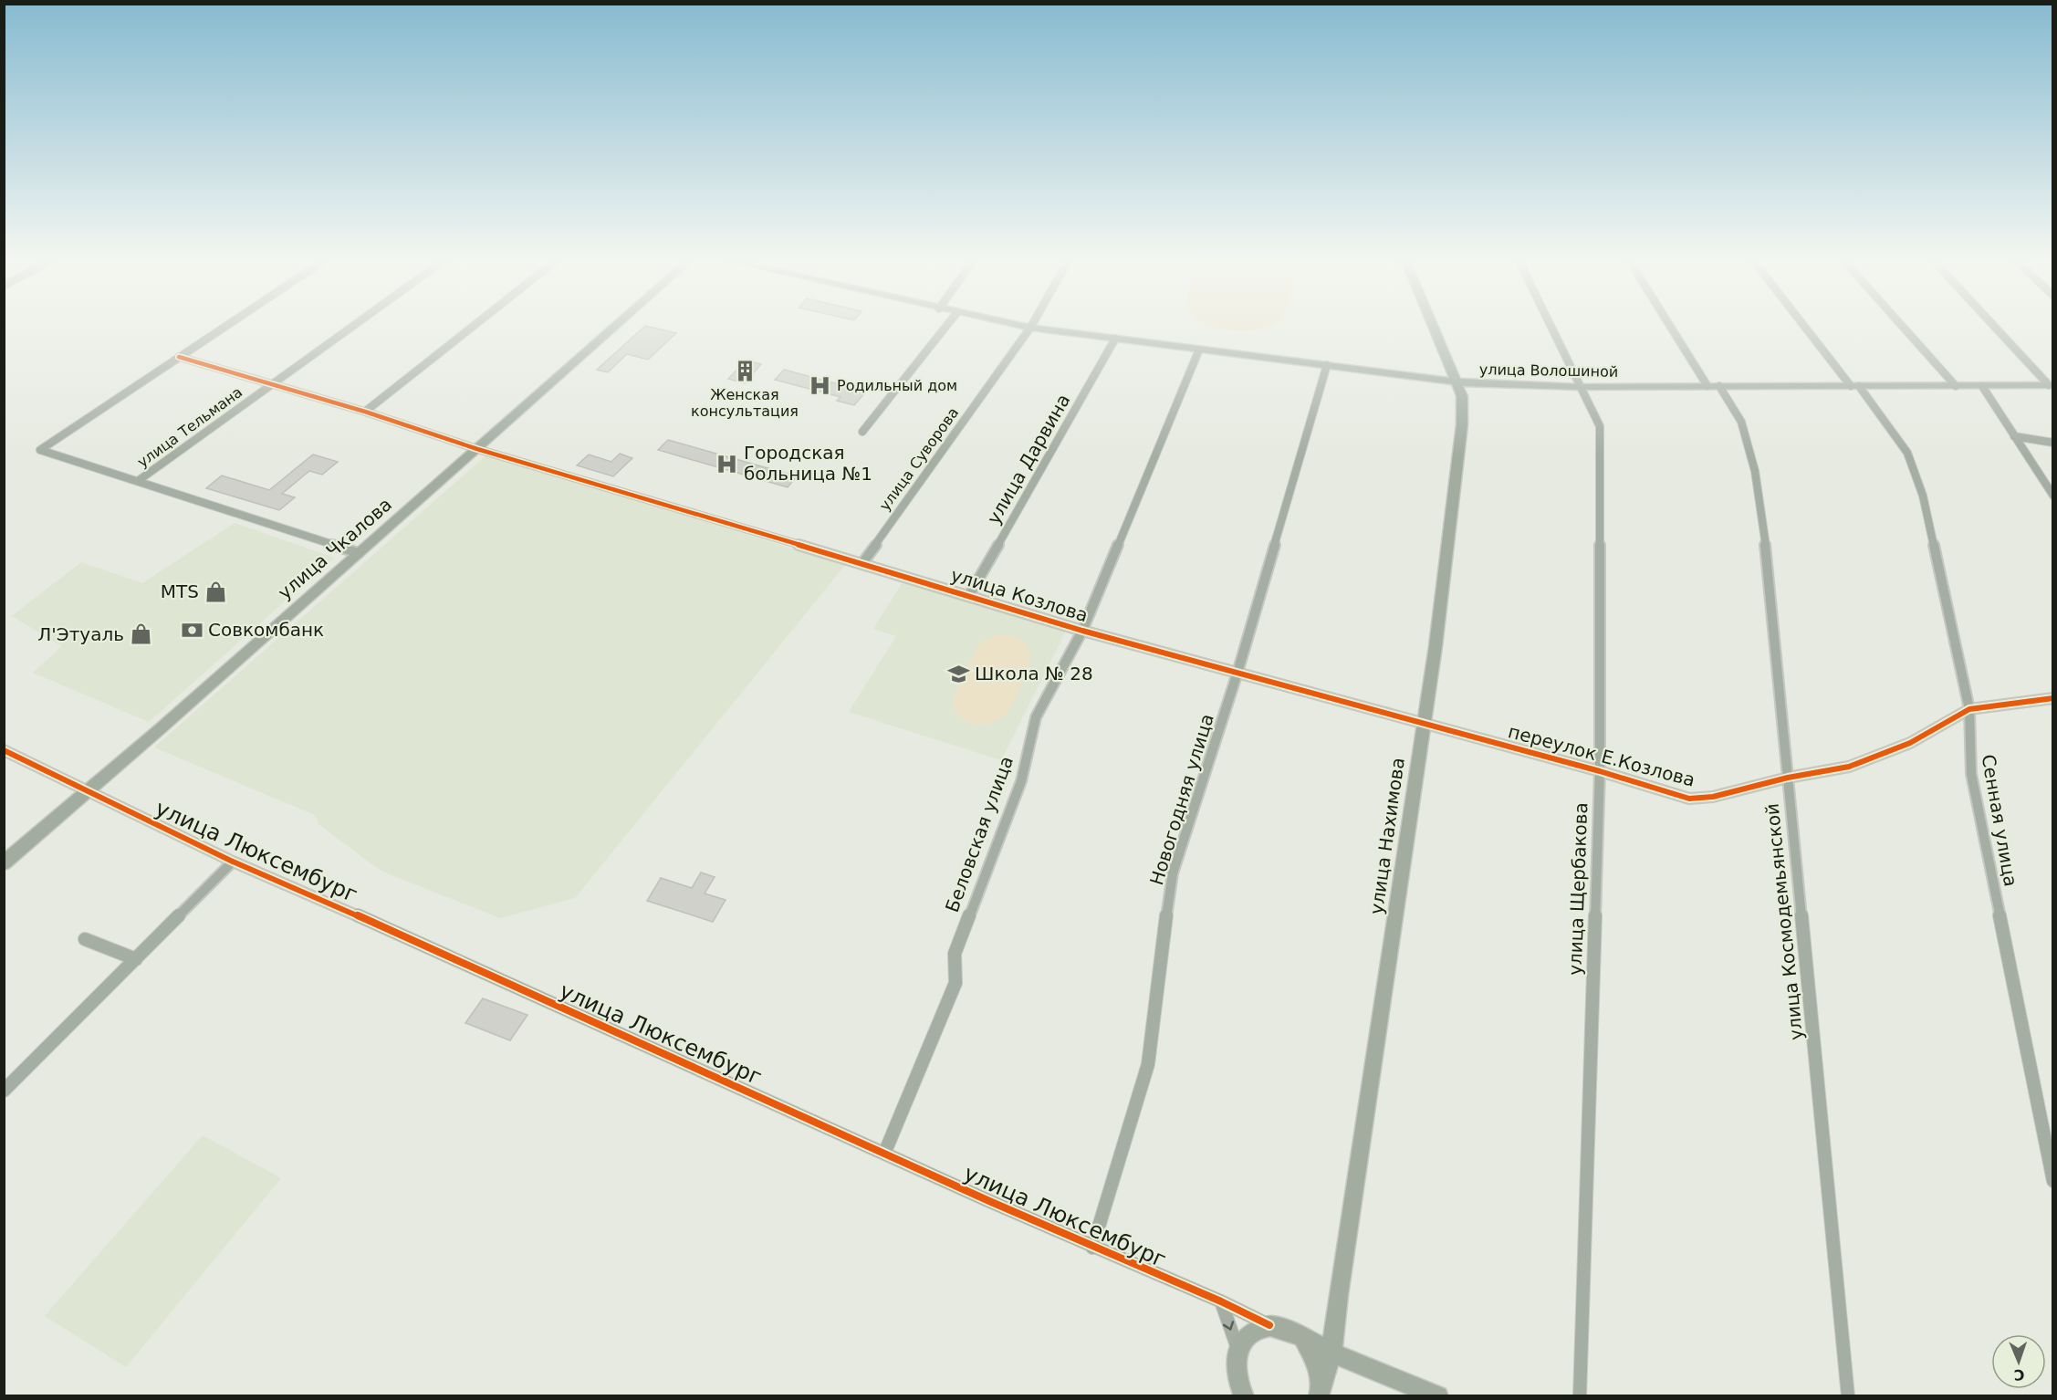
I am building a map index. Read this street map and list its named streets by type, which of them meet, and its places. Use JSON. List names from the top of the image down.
{
  "streets": {
    "street": [
      "улица Волошиной",
      "улица Тельмана",
      "улица Суворова",
      "улица Дарвина",
      "улица Чкалова",
      "улица Козлова",
      "переулок Е.Козлова",
      "Новогодняя улица",
      "Сенная улица",
      "Беловская улица",
      "улица Нахимова",
      "улица Люксембург",
      "улица Щербакова",
      "улица Космодемьянской"
    ]
  },
  "crossings": [
    ["улица Волошиной", "улица Суворова"],
    ["улица Волошиной", "улица Дарвина"],
    ["улица Волошиной", "Новогодняя улица"],
    ["улица Волошиной", "Сенная улица"],
    ["улица Волошиной", "Беловская улица"],
    ["улица Волошиной", "улица Нахимова"],
    ["улица Волошиной", "улица Щербакова"],
    ["улица Волошиной", "улица Космодемьянской"],
    ["улица Суворова", "улица Козлова"],
    ["улица Дарвина", "улица Козлова"],
    ["улица Чкалова", "улица Козлова"],
    ["улица Чкалова", "улица Люксембург"],
    ["улица Козлова", "переулок Е.Козлова"],
    ["улица Козлова", "Новогодняя улица"],
    ["улица Козлова", "Беловская улица"],
    ["улица Козлова", "улица Нахимова"],
    ["переулок Е.Козлова", "Сенная улица"],
    ["переулок Е.Козлова", "улица Нахимова"],
    ["переулок Е.Козлова", "улица Щербакова"],
    ["переулок Е.Козлова", "улица Космодемьянской"],
    ["Новогодняя улица", "улица Люксембург"],
    ["Беловская улица", "улица Люксембург"]
  ],
  "places": {
    "building": ["Женская консультация"],
    "hospital": ["Родильный дом", "Городская больница №1"],
    "shop": ["MTS", "Л'Этуаль"],
    "bank": ["Совкомбанк"],
    "school or university": ["Школа № 28"]
  },
  "north": "bottom"
}
